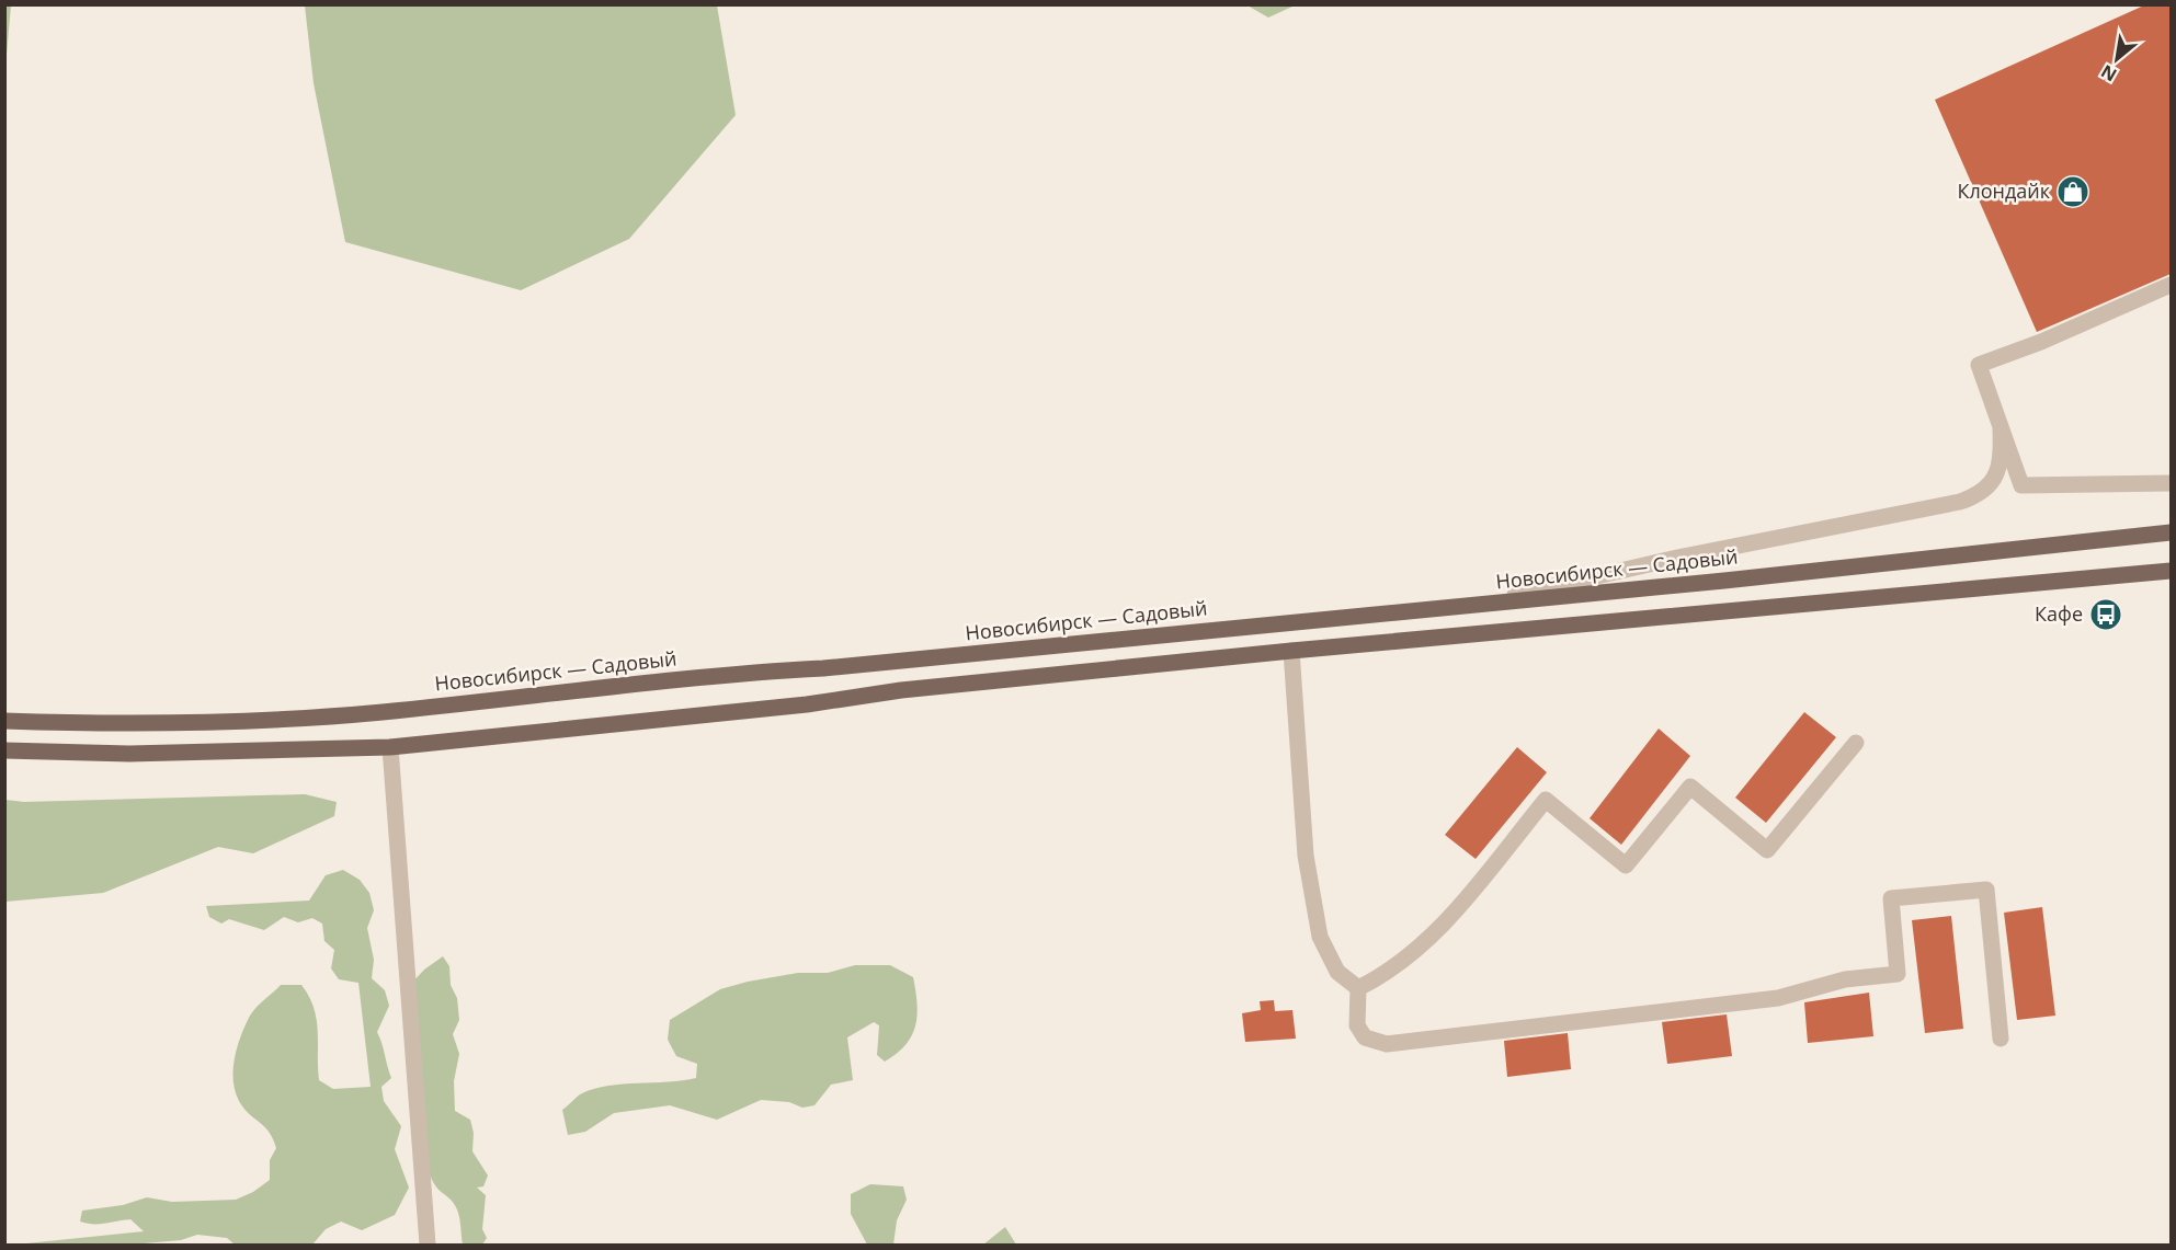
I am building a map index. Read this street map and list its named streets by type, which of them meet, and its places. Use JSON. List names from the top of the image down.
{
  "streets": {
    "main road": ["Новосибирск — Садовый"]
  },
  "places": {
    "shop": ["Клондайк"],
    "bus stop": ["Кафе"]
  },
  "north": "bottom left"
}
